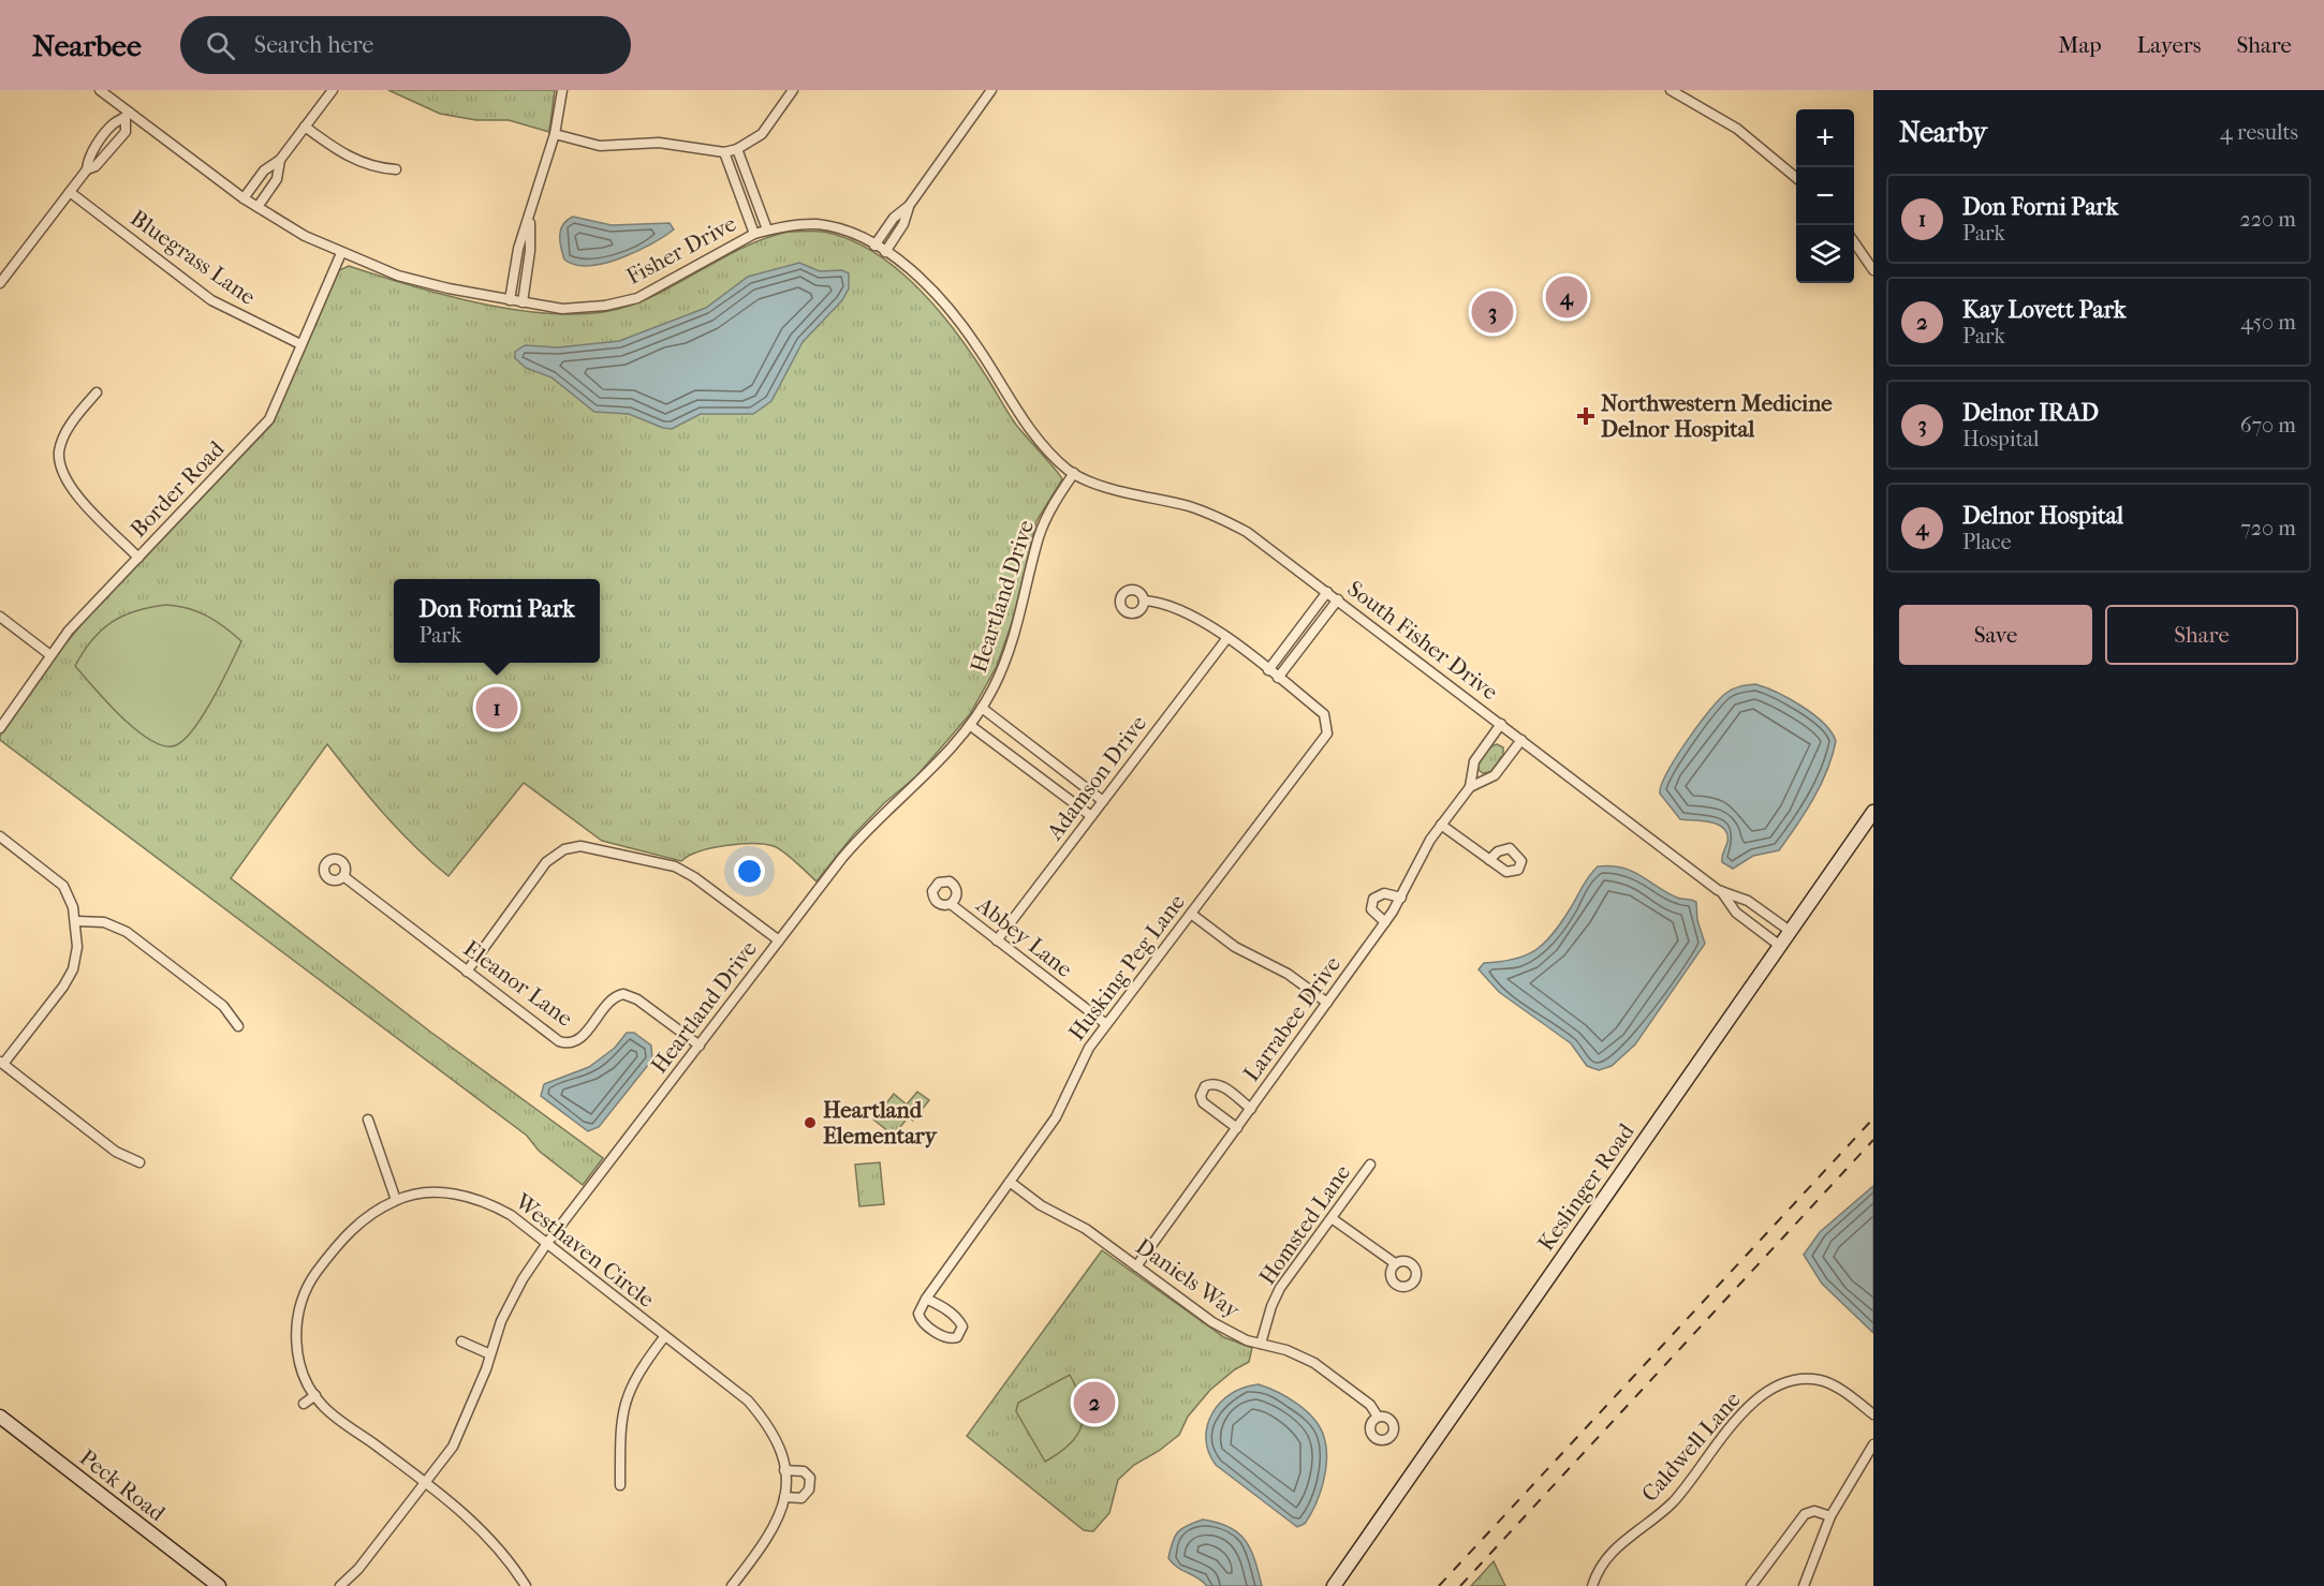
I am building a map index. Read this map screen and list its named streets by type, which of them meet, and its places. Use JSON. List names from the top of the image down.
{
  "streets": {
    "main road": ["Keslinger Road", "Peck Road"],
    "street": [
      "Fisher Drive",
      "Bluegrass Lane",
      "Border Road",
      "Heartland Drive",
      "South Fisher Drive",
      "Adamson Drive",
      "Abbey Lane",
      "Husking Peg Lane",
      "Eleanor Lane",
      "Larrabee Drive",
      "Homsted Lane",
      "Westhaven Circle",
      "Daniels Way",
      "Caldwell Lane"
    ]
  },
  "crossings": [
    ["Fisher Drive", "Border Road"],
    ["Fisher Drive", "Heartland Drive"],
    ["Fisher Drive", "South Fisher Drive"],
    ["Bluegrass Lane", "Border Road"],
    ["Heartland Drive", "South Fisher Drive"],
    ["Heartland Drive", "Eleanor Lane"],
    ["Heartland Drive", "Westhaven Circle"],
    ["South Fisher Drive", "Larrabee Drive"],
    ["South Fisher Drive", "Keslinger Road"],
    ["Adamson Drive", "Abbey Lane"],
    ["Adamson Drive", "Husking Peg Lane"],
    ["Abbey Lane", "Husking Peg Lane"],
    ["Husking Peg Lane", "Daniels Way"],
    ["Larrabee Drive", "Daniels Way"],
    ["Homsted Lane", "Daniels Way"]
  ],
  "places": {
    "health": ["Northwestern Medicine Delnor Hospital"],
    "other": ["Heartland Elementary"]
  },
  "page": {
    "header": "Nearbee",
    "search": "Search here",
    "nav": ["Map", "Layers", "Share"],
    "heading": ["Nearby", "4 results"],
    "map_buttons": ["+", "−"],
    "list": [
      {
        "mark": "1",
        "name": "Don Forni Park",
        "note": "Park",
        "value": "220 m"
      },
      {
        "mark": "2",
        "name": "Kay Lovett Park",
        "note": "Park",
        "value": "450 m"
      },
      {
        "mark": "3",
        "name": "Delnor IRAD",
        "note": "Hospital",
        "value": "670 m"
      },
      {
        "mark": "4",
        "name": "Delnor Hospital",
        "note": "Place",
        "value": "720 m"
      }
    ],
    "pins": [
      "4",
      "3",
      "1",
      "2"
    ],
    "popup": ["Don Forni Park", "Park"],
    "buttons": ["Save", "Share"]
  }
}
